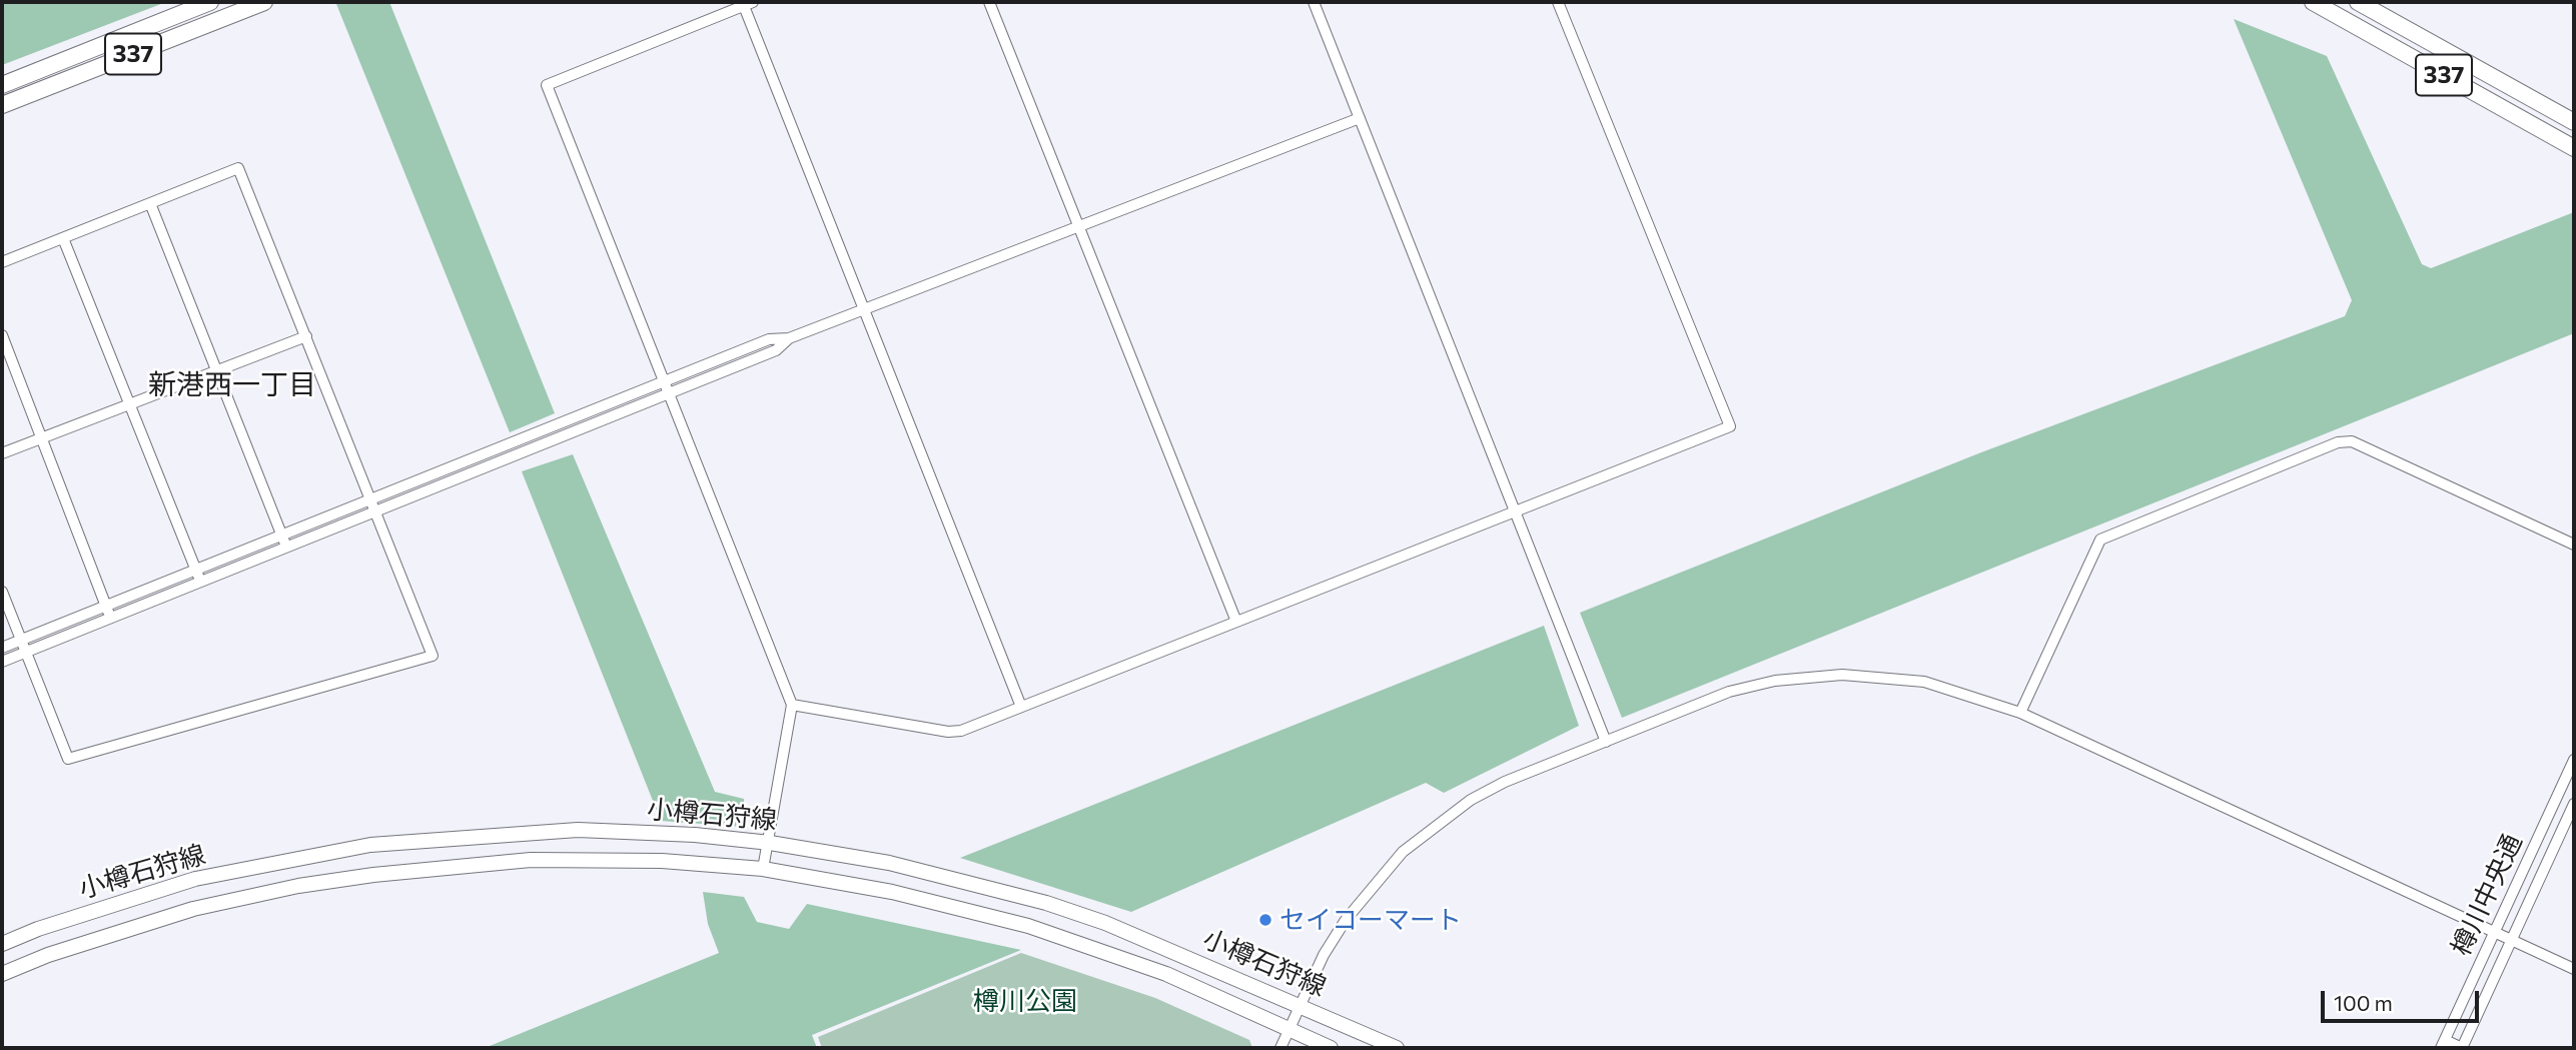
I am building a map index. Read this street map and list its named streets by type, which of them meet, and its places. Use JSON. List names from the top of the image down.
{
  "streets": {
    "highway": ["337"],
    "main road": ["小樽石狩線"],
    "street": ["樽川中央通"]
  },
  "districts": ["新港西一丁目"],
  "parks": ["樽川公園"],
  "places": ["セイコーマート"],
  "scale_bar": "100 m"
}
